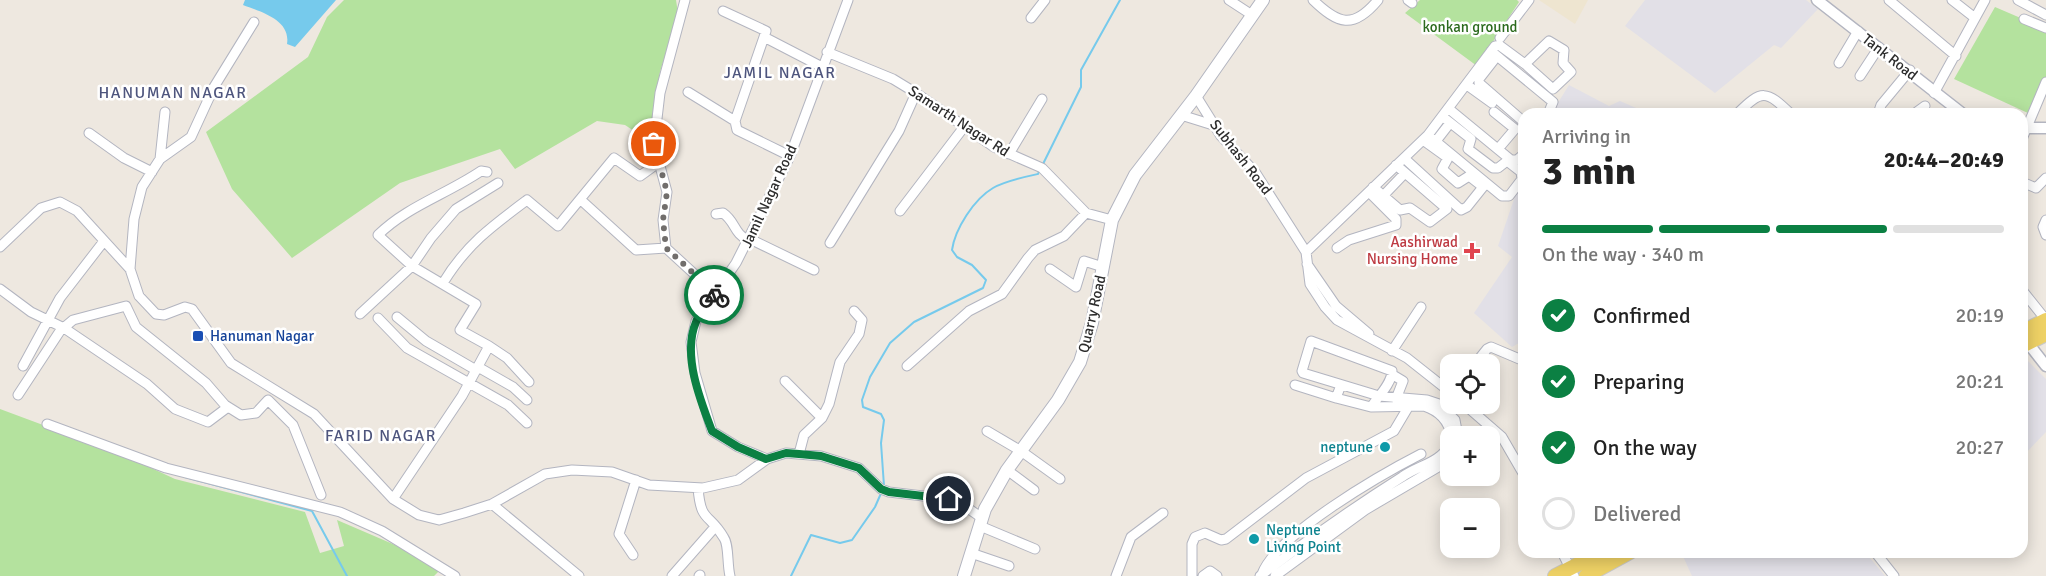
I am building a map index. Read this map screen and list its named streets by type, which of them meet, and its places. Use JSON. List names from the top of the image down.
{
  "streets": {
    "main road": ["Quarry Road"],
    "street": [
      "Tank Road",
      "Samarth Nagar Rd",
      "Subhash Road",
      "Jamil Nagar Road"
    ]
  },
  "crossings": [
    ["Samarth Nagar Rd", "Jamil Nagar Road"],
    ["Subhash Road", "Quarry Road"]
  ],
  "districts": ["JAMIL NAGAR", "HANUMAN NAGAR", "FARID NAGAR"],
  "parks": ["konkan ground"],
  "places": {
    "health": ["Aashirwad Nursing Home"],
    "transit": ["Hanuman Nagar"],
    "other": ["neptune", "Neptune Living Point"]
  },
  "page": {
    "heading": ["3 min", "Arriving in", "20:44–20:49"],
    "bar": "On the way · 340 m",
    "list": [
      ["Confirmed", "20:19"],
      ["Preparing", "20:21"],
      ["On the way", "20:27"],
      "Delivered"
    ],
    "map_buttons": ["+", "−"]
  }
}
